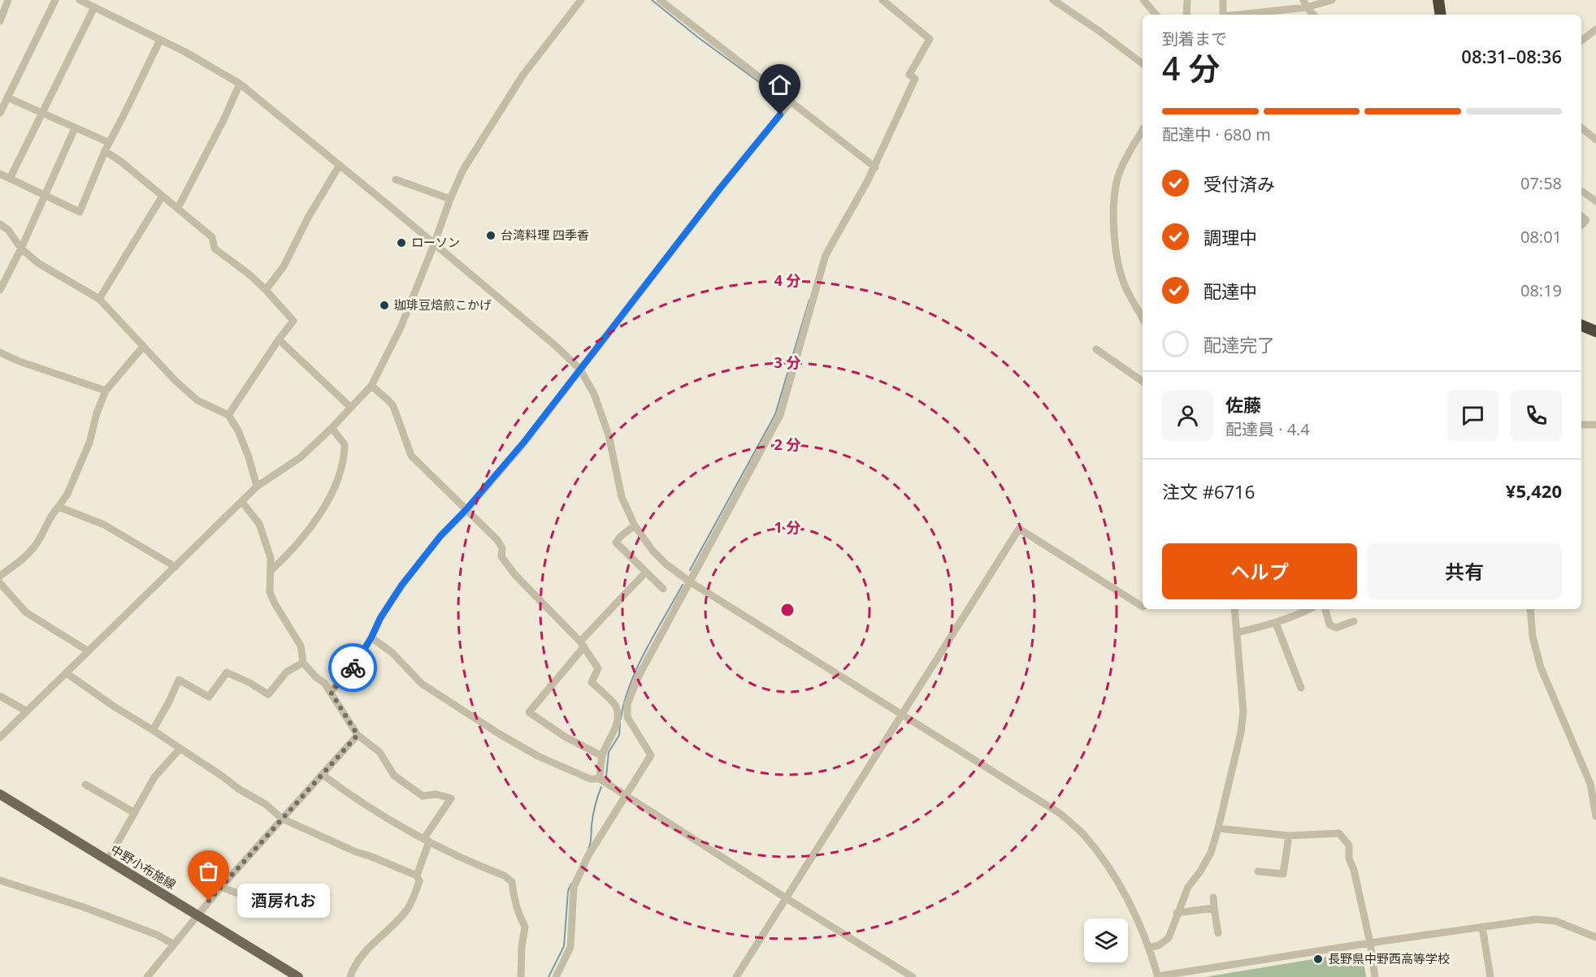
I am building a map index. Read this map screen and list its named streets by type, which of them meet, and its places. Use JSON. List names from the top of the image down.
{
  "streets": {
    "main road": ["中野小布施線"]
  },
  "places": [
    "台湾料理 四季香",
    "ローソン",
    "珈琲豆焙煎こかげ",
    "酒房れお",
    "長野県中野西高等学校"
  ],
  "page": {
    "heading": ["4 分", "到着まで", "08:31–08:36"],
    "panel": [
      "佐藤",
      "配達員 · 4.4",
      "注文 #6716",
      "¥5,420"
    ],
    "bar": "配達中 · 680 m",
    "list": [
      ["受付済み", "07:58"],
      ["調理中", "08:01"],
      ["配達中", "08:19"],
      "配達完了"
    ],
    "buttons": ["ヘルプ", "共有"],
    "bubble": "酒房れお"
  },
  "rings": [
    "4 分",
    "3 分",
    "2 分",
    "1 分"
  ]
}
